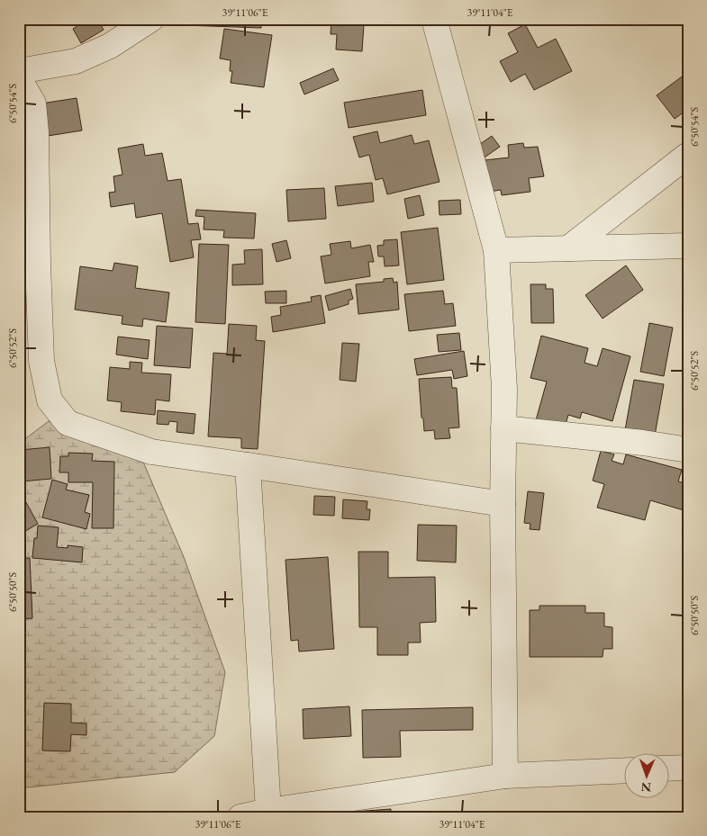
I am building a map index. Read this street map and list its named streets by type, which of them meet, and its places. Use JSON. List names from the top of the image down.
{
  "north": "bottom",
  "coordinates": [
    "39°11'06\"E",
    "39°11'04\"E",
    "6°50'54\"S",
    "6°50'52\"S",
    "6°50'50\"S"
  ]
}
